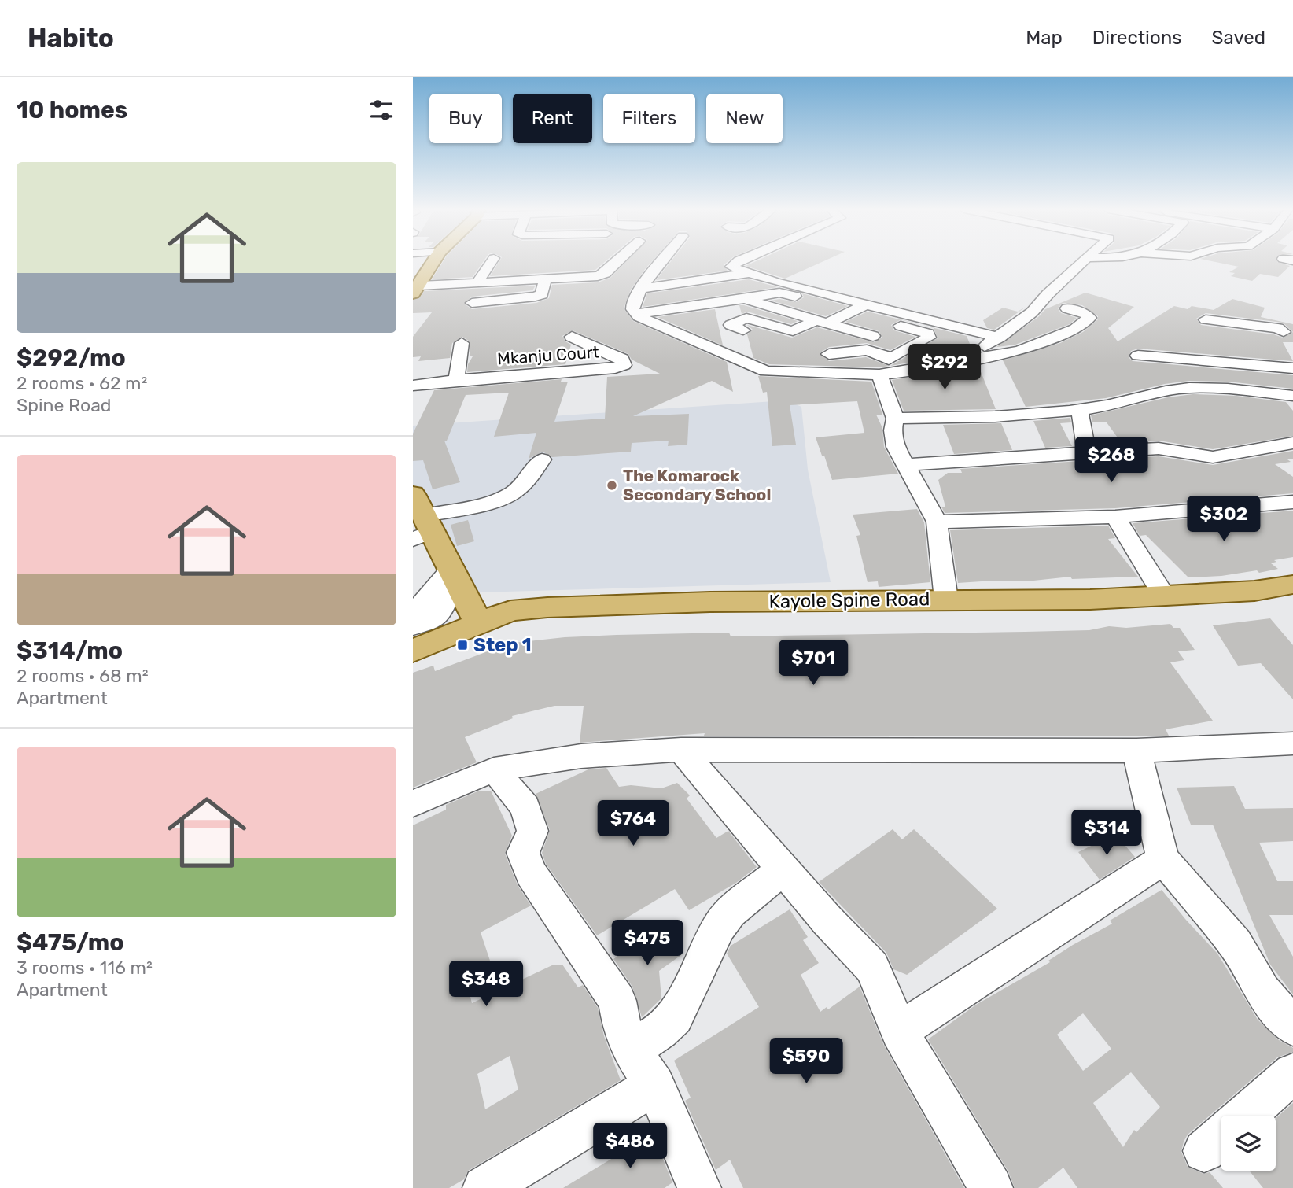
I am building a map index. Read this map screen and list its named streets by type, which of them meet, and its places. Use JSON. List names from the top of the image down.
{
  "streets": {
    "main road": ["Kayole Spine Road"],
    "street": ["Mkanju Court"]
  },
  "places": {
    "other": ["The Komarock Secondary School"],
    "transit": ["Step 1"]
  },
  "page": {
    "header": "Habito",
    "nav": ["Map", "Directions", "Saved"],
    "heading": "10 homes",
    "chip": [
      "Buy",
      "Rent",
      "Filters",
      "New"
    ],
    "list": [
      {
        "name": "$292/mo",
        "note": "2 rooms · 62 m² · Spine Road"
      },
      {
        "name": "$314/mo",
        "note": "2 rooms · 68 m² · Apartment"
      },
      {
        "name": "$475/mo",
        "note": "3 rooms · 116 m² · Apartment"
      }
    ],
    "price": [
      "$292",
      "$268",
      "$302",
      "$701",
      "$764",
      "$314",
      "$475",
      "$348",
      "$590",
      "$486"
    ]
  }
}
